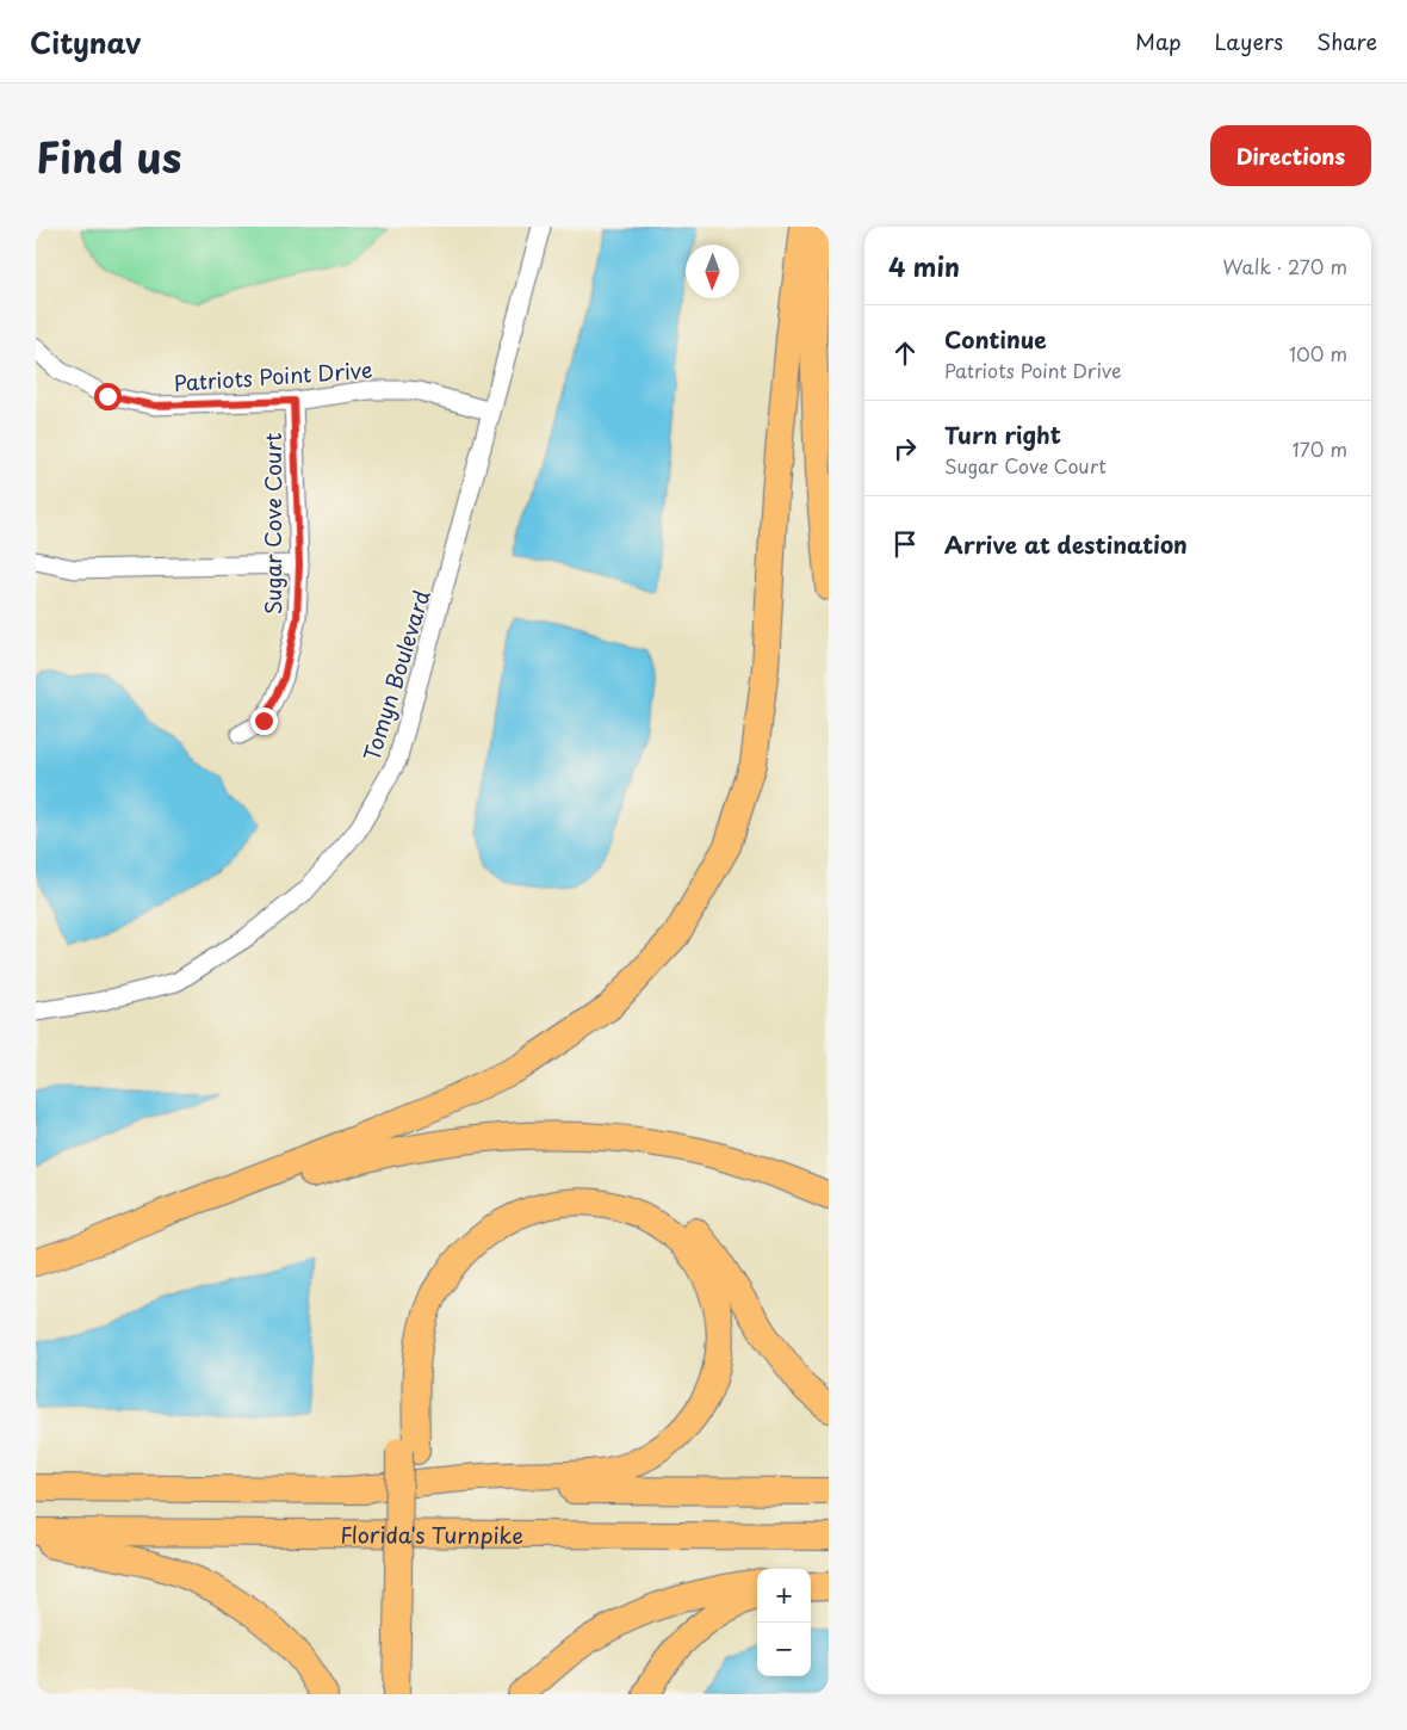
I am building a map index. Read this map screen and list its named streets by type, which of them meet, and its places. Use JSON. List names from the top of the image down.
{
  "streets": {
    "highway": ["Florida's Turnpike"],
    "street": ["Patriots Point Drive", "Sugar Cove Court", "Tomyn Boulevard"]
  },
  "crossings": [
    ["Patriots Point Drive", "Sugar Cove Court"],
    ["Patriots Point Drive", "Tomyn Boulevard"]
  ],
  "north": "bottom",
  "page": {
    "header": "Citynav",
    "nav": ["Map", "Layers", "Share"],
    "title": "Find us",
    "buttons": "Directions",
    "heading": ["4 min", "Walk · 270 m"],
    "list": [
      ["Continue", "Patriots Point Drive", "100 m"],
      ["Turn right", "Sugar Cove Court", "170 m"],
      "Arrive at destination"
    ],
    "map_buttons": ["+", "−"]
  }
}
